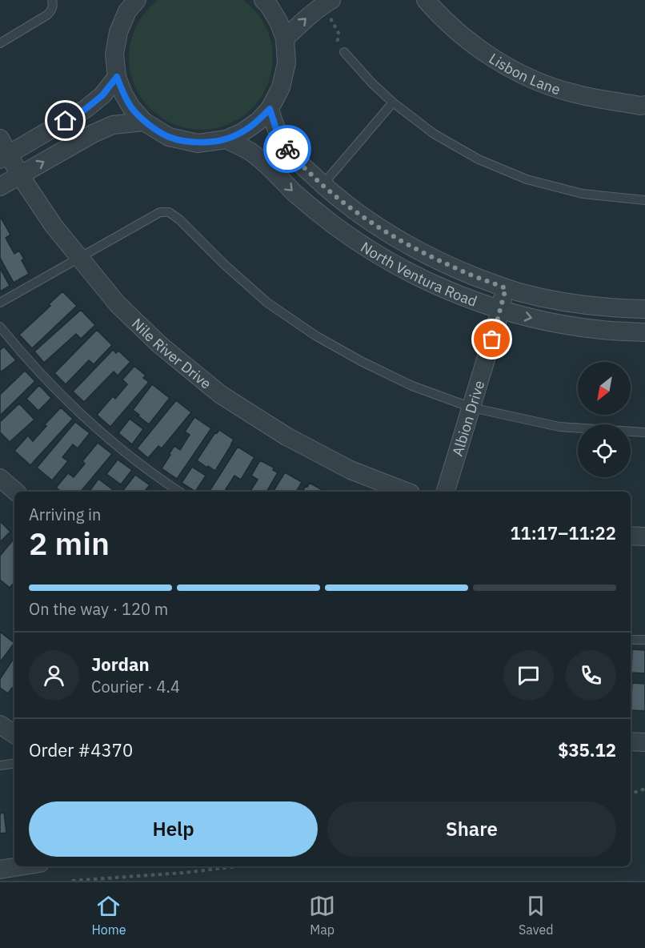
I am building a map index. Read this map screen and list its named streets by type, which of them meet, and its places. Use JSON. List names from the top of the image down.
{
  "streets": {
    "street": [
      "Lisbon Lane",
      "North Ventura Road",
      "Nile River Drive",
      "Albion Drive"
    ]
  },
  "crossings": [
    ["North Ventura Road", "Albion Drive"]
  ],
  "north": "bottom left",
  "page": {
    "heading": ["2 min", "Arriving in", "11:17–11:22"],
    "panel": [
      "Jordan",
      "Courier · 4.4",
      "Order #4370",
      "$35.12"
    ],
    "bar": "On the way · 120 m",
    "buttons": ["Help", "Share"],
    "tabs": ["Home", "Map", "Saved"]
  }
}
